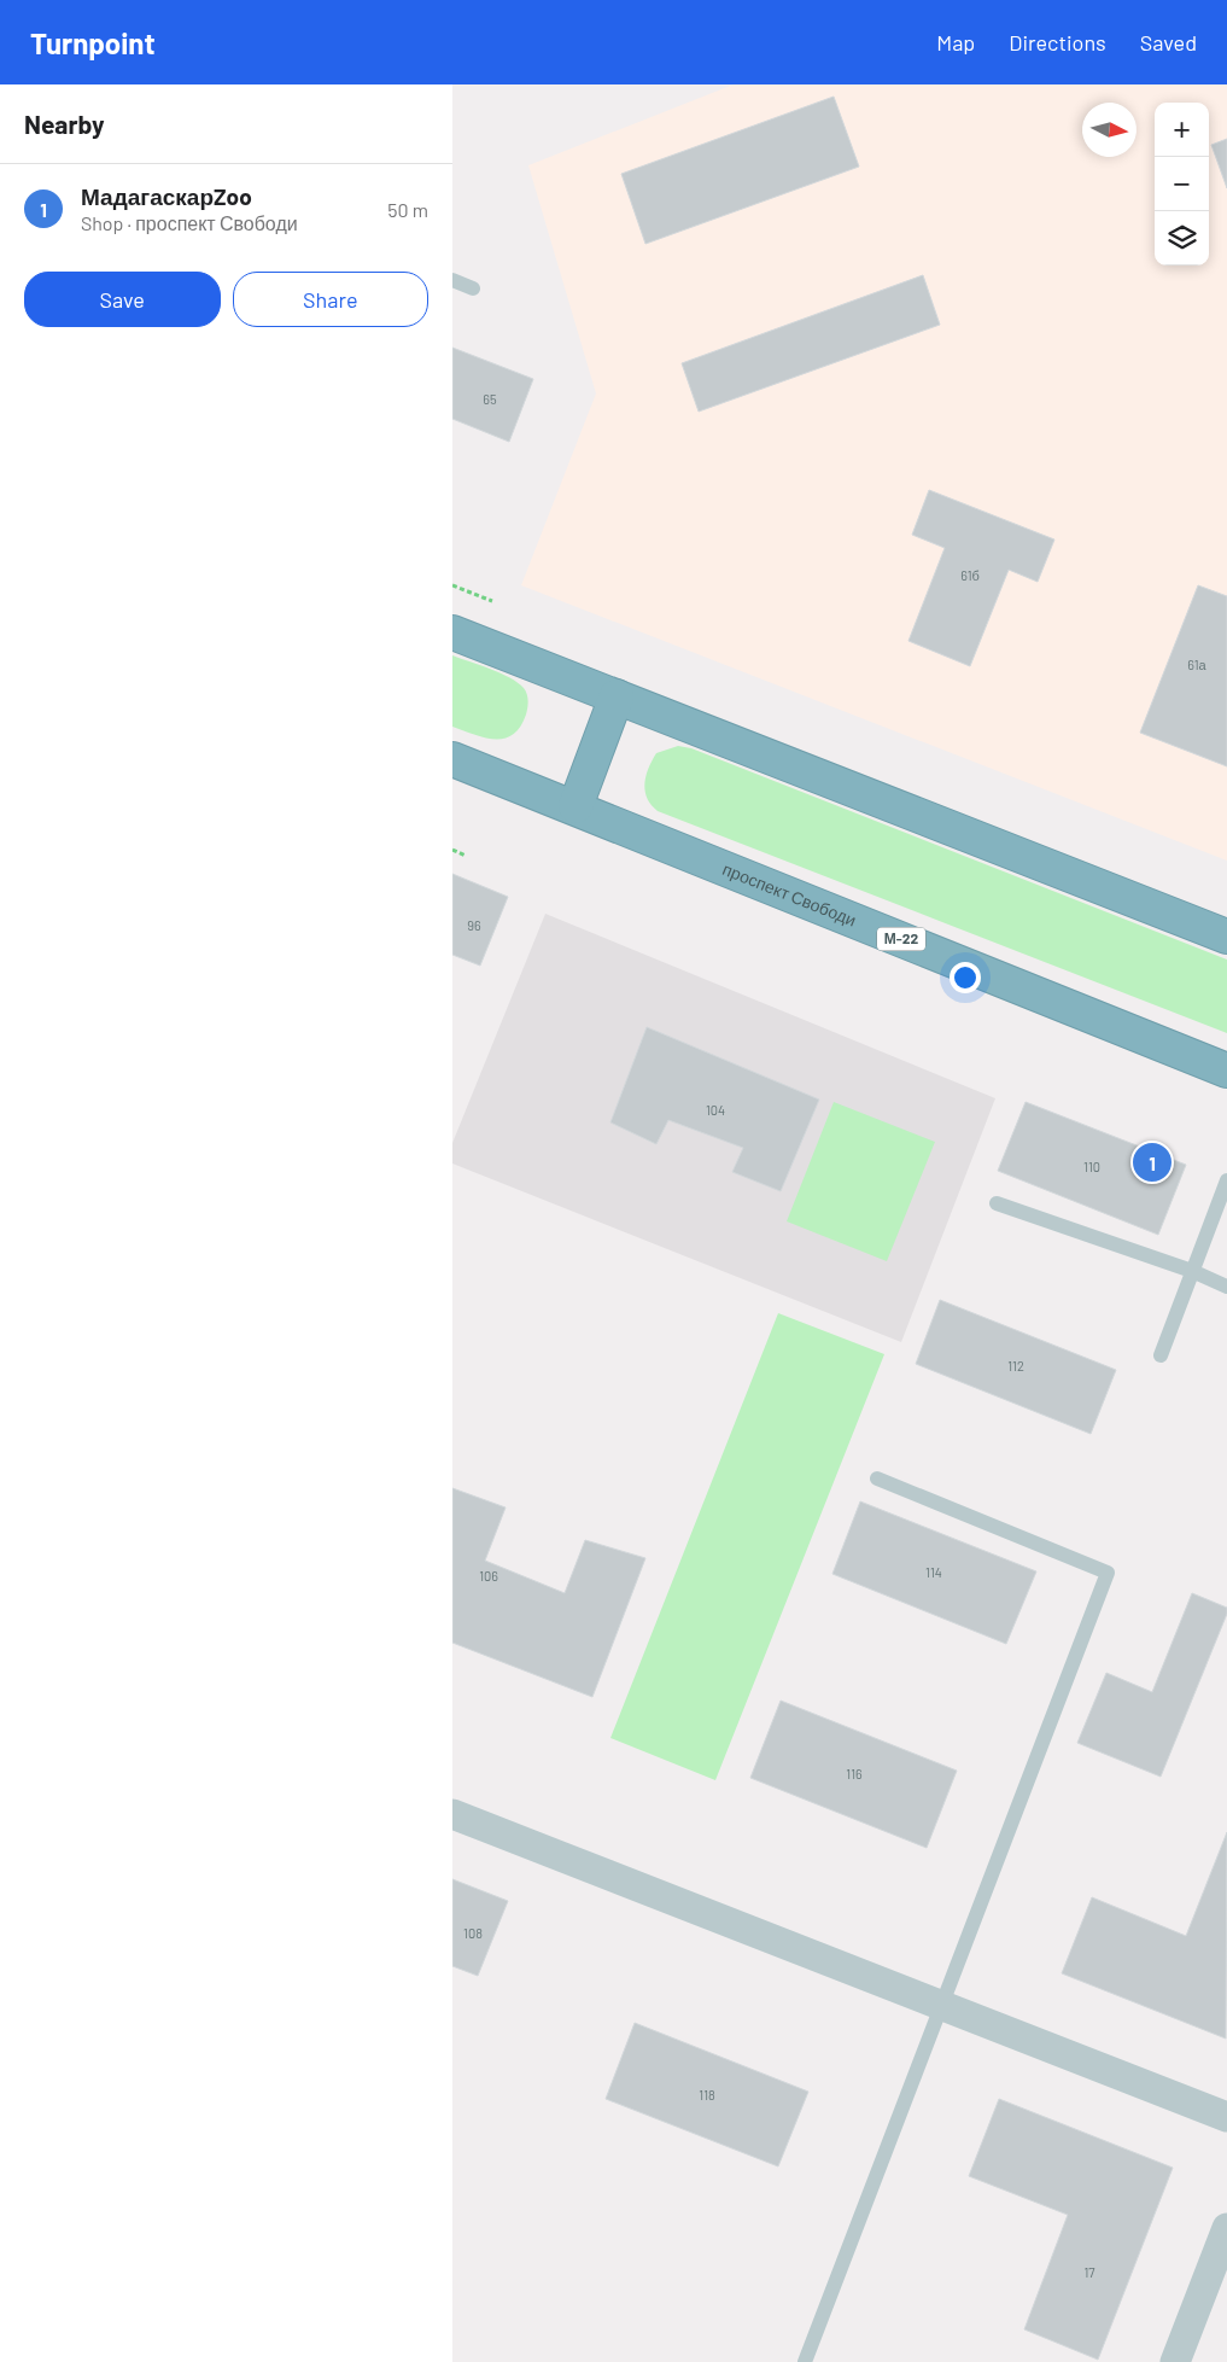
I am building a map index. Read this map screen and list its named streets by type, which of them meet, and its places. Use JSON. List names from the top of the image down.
{
  "streets": {
    "highway": ["проспект Свободи", "М-22"]
  },
  "house_numbers": [
    "65",
    "61б",
    "61а",
    "96",
    "104",
    "110",
    "112",
    "114",
    "106",
    "116",
    "108",
    "118",
    "17"
  ],
  "north": "right",
  "page": {
    "header": "Turnpoint",
    "nav": ["Map", "Directions", "Saved"],
    "heading": "Nearby",
    "map_buttons": ["+", "−"],
    "list": [
      {
        "mark": "1",
        "name": "МадагаскарZoo",
        "note": "Shop · проспект Свободи",
        "value": "50 m"
      }
    ],
    "buttons": ["Save", "Share"],
    "pins": "1"
  }
}
